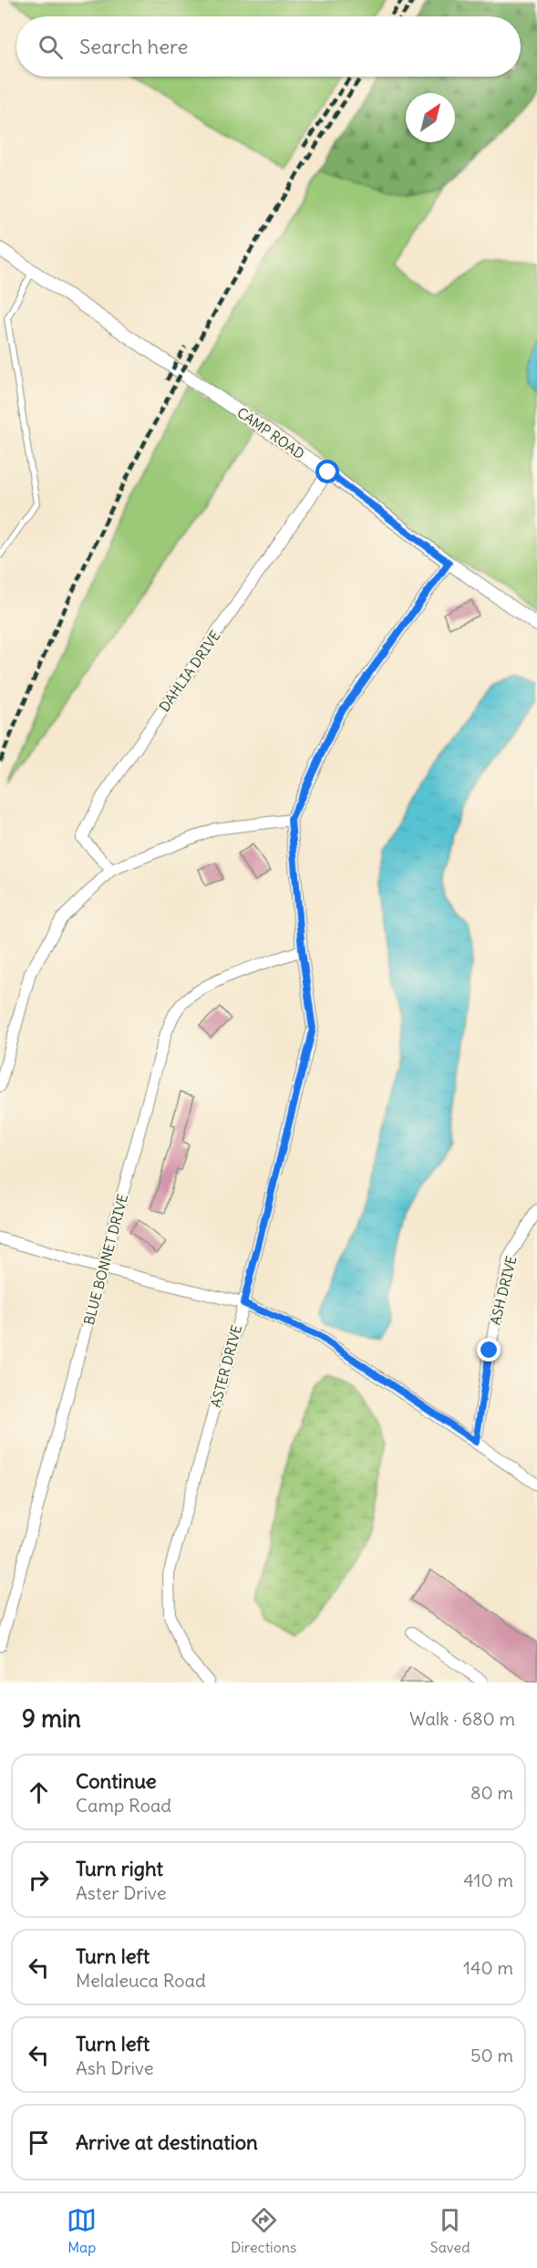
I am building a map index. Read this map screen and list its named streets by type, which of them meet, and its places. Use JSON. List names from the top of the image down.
{
  "streets": {
    "street": [
      "CAMP ROAD",
      "DAHLIA DRIVE",
      "BLUE BONNET DRIVE",
      "ASH DRIVE",
      "ASTER DRIVE"
    ]
  },
  "crossings": [
    ["CAMP ROAD", "DAHLIA DRIVE"],
    ["CAMP ROAD", "ASTER DRIVE"],
    ["BLUE BONNET DRIVE", "ASTER DRIVE"]
  ],
  "north": "top right",
  "page": {
    "search": "Search here",
    "heading": ["9 min", "Walk · 680 m"],
    "list": [
      ["Continue", "Camp Road", "80 m"],
      ["Turn right", "Aster Drive", "410 m"],
      ["Turn left", "Melaleuca Road", "140 m"],
      ["Turn left", "Ash Drive", "50 m"],
      "Arrive at destination"
    ],
    "nav": ["Map", "Directions", "Saved"]
  }
}
